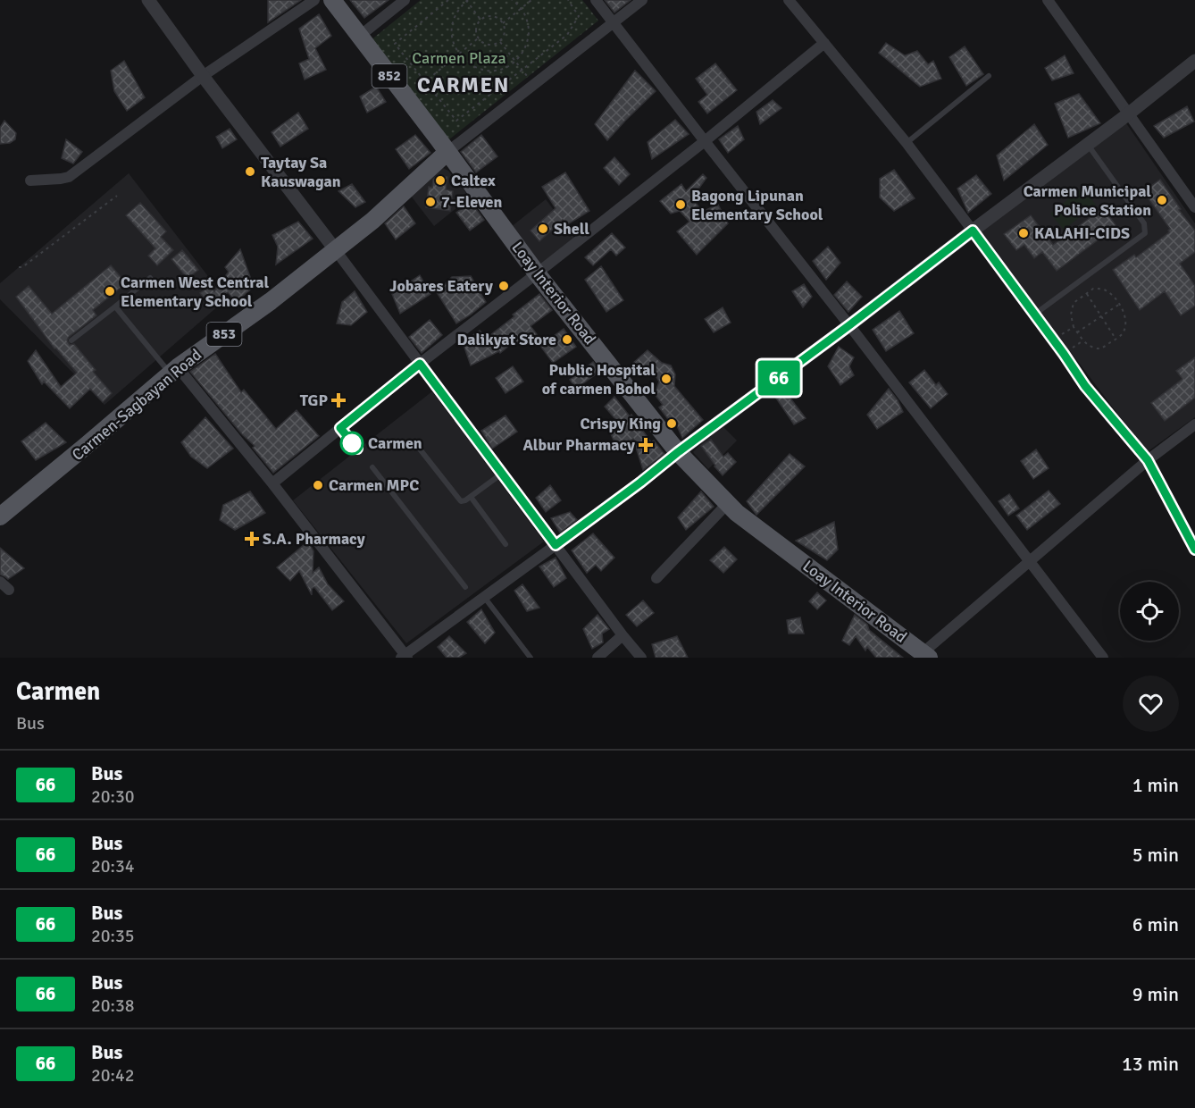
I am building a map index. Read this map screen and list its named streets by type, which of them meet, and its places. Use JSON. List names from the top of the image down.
{
  "streets": {
    "main road": [
      "852",
      "Loay Interior Road",
      "853",
      "Carmen-Sagbayan Road"
    ]
  },
  "crossings": [
    ["Loay Interior Road", "Carmen-Sagbayan Road"]
  ],
  "districts": ["CARMEN"],
  "parks": ["Carmen Plaza"],
  "places": {
    "other": [
      "Taytay Sa Kauswagan",
      "Caltex",
      "Carmen Municipal Police Station",
      "7-Eleven",
      "Bagong Lipunan Elementary School",
      "Shell",
      "KALAHI-CIDS",
      "Jobares Eatery",
      "Carmen West Central Elementary School",
      "Dalikyat Store",
      "Public Hospital of carmen Bohol",
      "Crispy King",
      "Carmen",
      "Carmen MPC"
    ],
    "health": ["TGP", "Albur Pharmacy", "S.A. Pharmacy"]
  },
  "lines": ["bus line 66"],
  "page": {
    "on_map": "66",
    "heading": ["Carmen", "Bus"],
    "list": [
      {
        "mark": "66",
        "name": "Bus",
        "note": "20:30",
        "value": "1 min"
      },
      {
        "mark": "66",
        "name": "Bus",
        "note": "20:34",
        "value": "5 min"
      },
      {
        "mark": "66",
        "name": "Bus",
        "note": "20:35",
        "value": "6 min"
      },
      {
        "mark": "66",
        "name": "Bus",
        "note": "20:38",
        "value": "9 min"
      },
      {
        "mark": "66",
        "name": "Bus",
        "note": "20:42",
        "value": "13 min"
      }
    ]
  }
}
